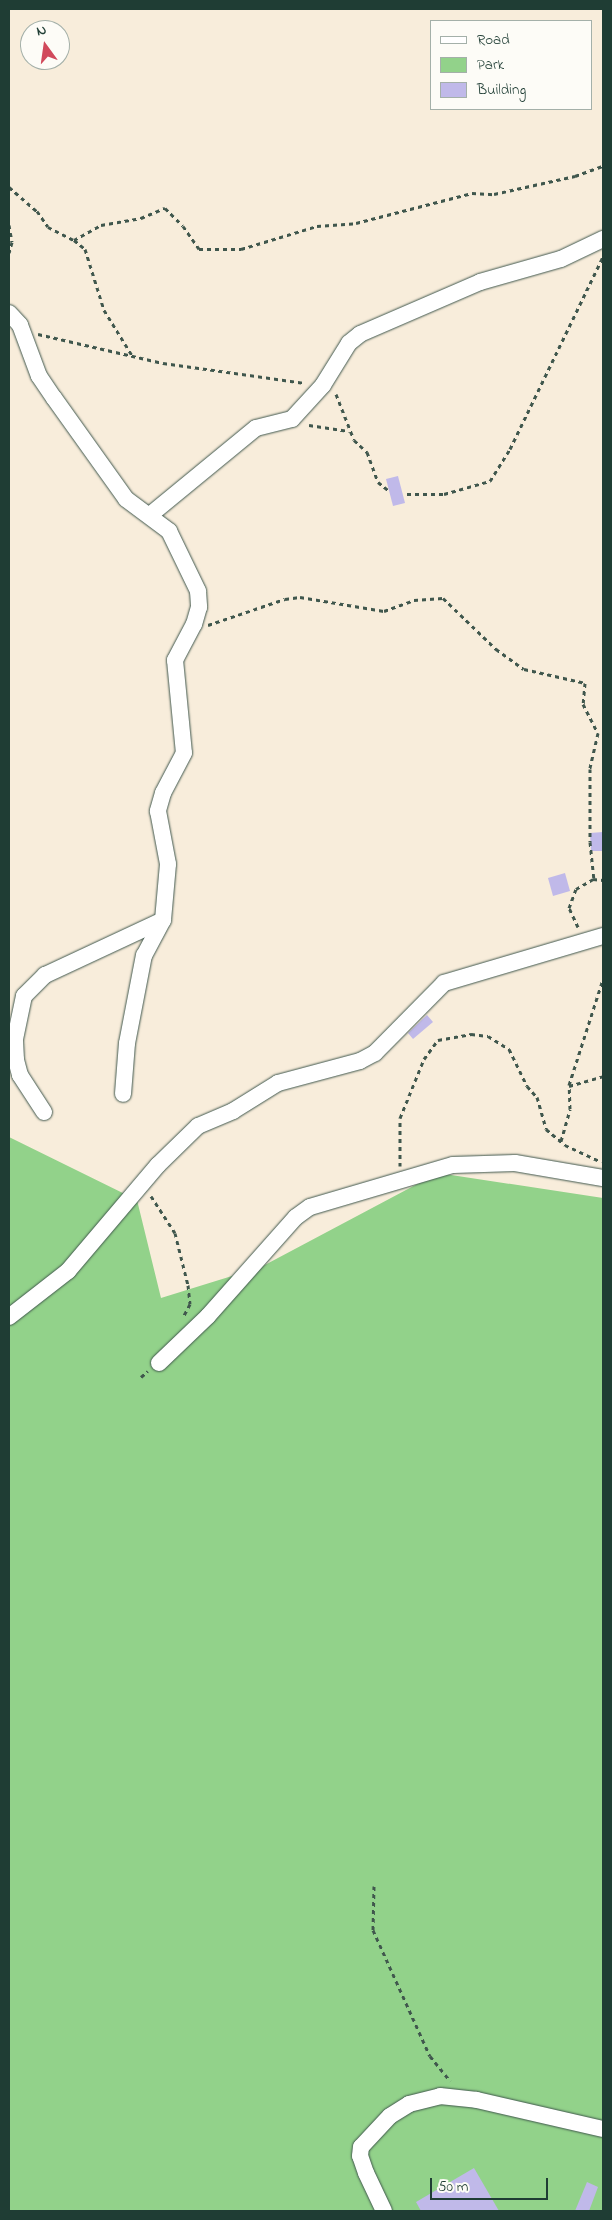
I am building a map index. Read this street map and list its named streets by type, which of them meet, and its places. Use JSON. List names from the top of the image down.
{
  "legend": ["Road", "Park", "Building"],
  "scale_bar": "50 m",
  "north": "top"
}
